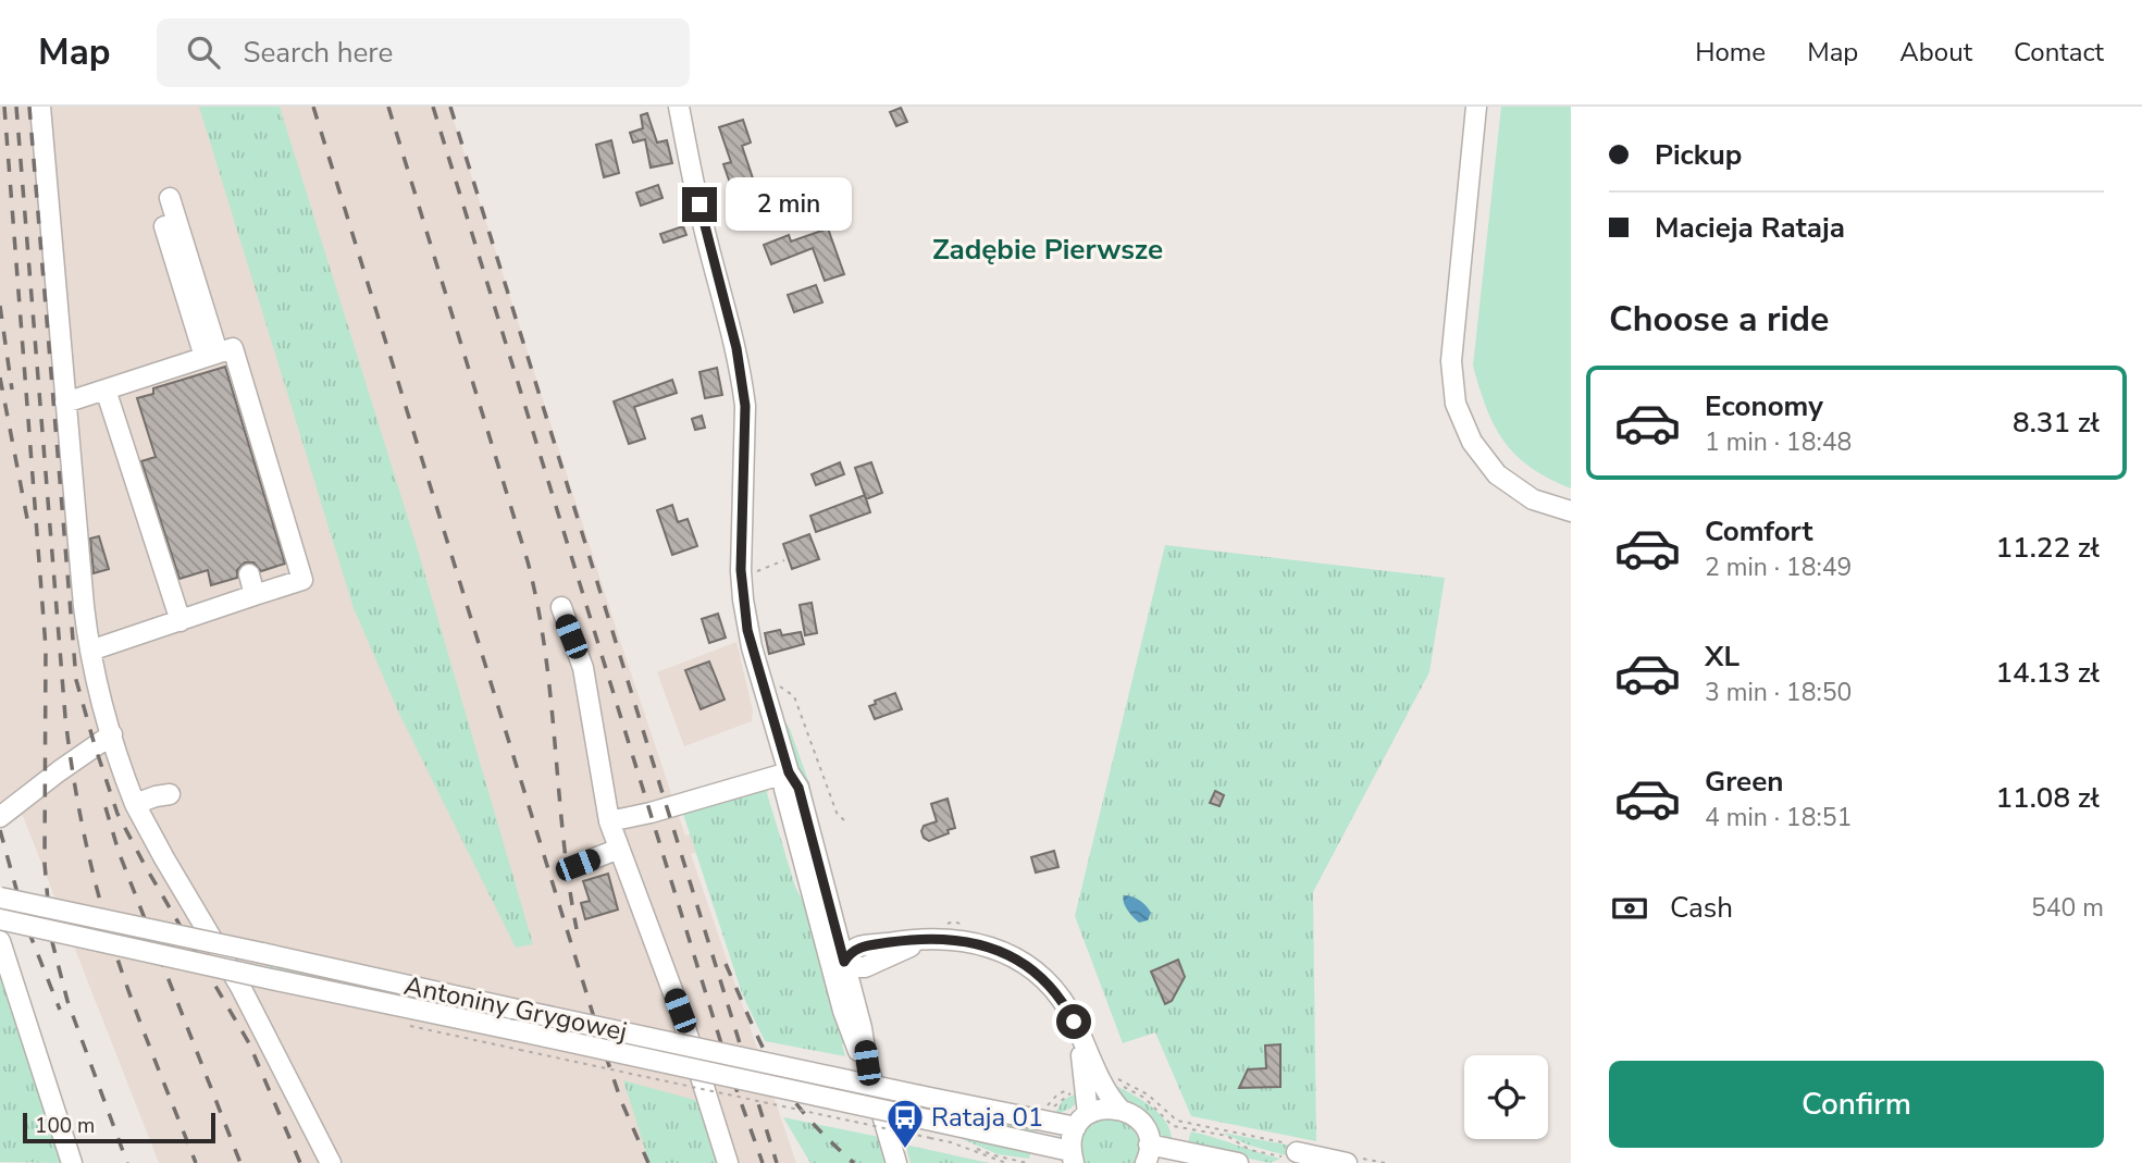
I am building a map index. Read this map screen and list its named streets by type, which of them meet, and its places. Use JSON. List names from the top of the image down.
{
  "streets": {
    "street": ["Antoniny Grygowej"]
  },
  "districts": ["Zadębie Pierwsze"],
  "places": {
    "bus stop": ["Rataja 01"]
  },
  "scale_bar": "100 m",
  "page": {
    "header": "Map",
    "search": "Search here",
    "nav": [
      "Home",
      "Map",
      "About",
      "Contact"
    ],
    "banner": ["Pickup", "Macieja Rataja"],
    "bubble": "2 min",
    "heading": "Choose a ride",
    "list": [
      {
        "name": "Economy",
        "note": "1 min · 18:48",
        "value": "8.31 zł"
      },
      {
        "name": "Comfort",
        "note": "2 min · 18:49",
        "value": "11.22 zł"
      },
      {
        "name": "XL",
        "note": "3 min · 18:50",
        "value": "14.13 zł"
      },
      {
        "name": "Green",
        "note": "4 min · 18:51",
        "value": "11.08 zł"
      }
    ],
    "pay": ["Cash", "540 m"],
    "buttons": "Confirm",
    "scale": "100 m"
  }
}
